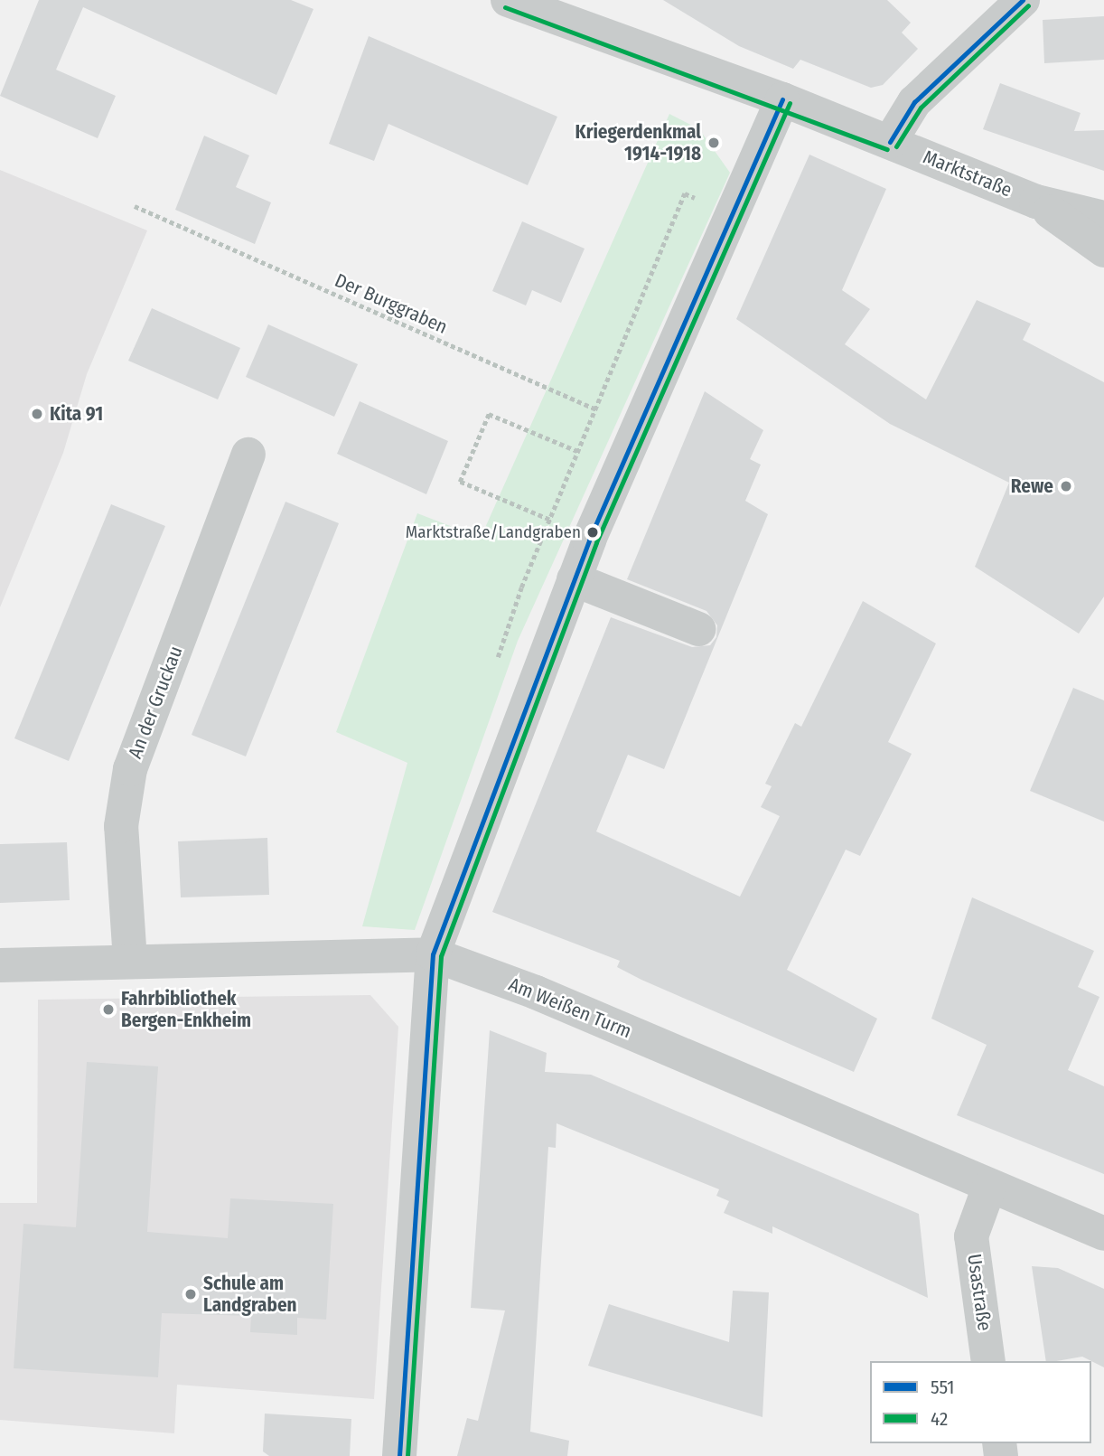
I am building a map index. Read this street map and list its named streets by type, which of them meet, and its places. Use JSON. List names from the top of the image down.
{
  "streets": {
    "street": [
      "Marktstraße",
      "An der Gruckau",
      "Am Weißen Turm",
      "Usastraße"
    ],
    "path": ["Der Burggraben"]
  },
  "crossings": [
    ["An der Gruckau", "Am Weißen Turm"],
    ["Am Weißen Turm", "Usastraße"]
  ],
  "places": [
    "Kriegerdenkmal 1914-1918",
    "Kita 91",
    "Rewe",
    "Marktstraße/Landgraben",
    "Fahrbibliothek Bergen-Enkheim",
    "Schule am Landgraben"
  ],
  "lines": ["transit line 551", "transit line 42"],
  "legend": ["551", "42"]
}
